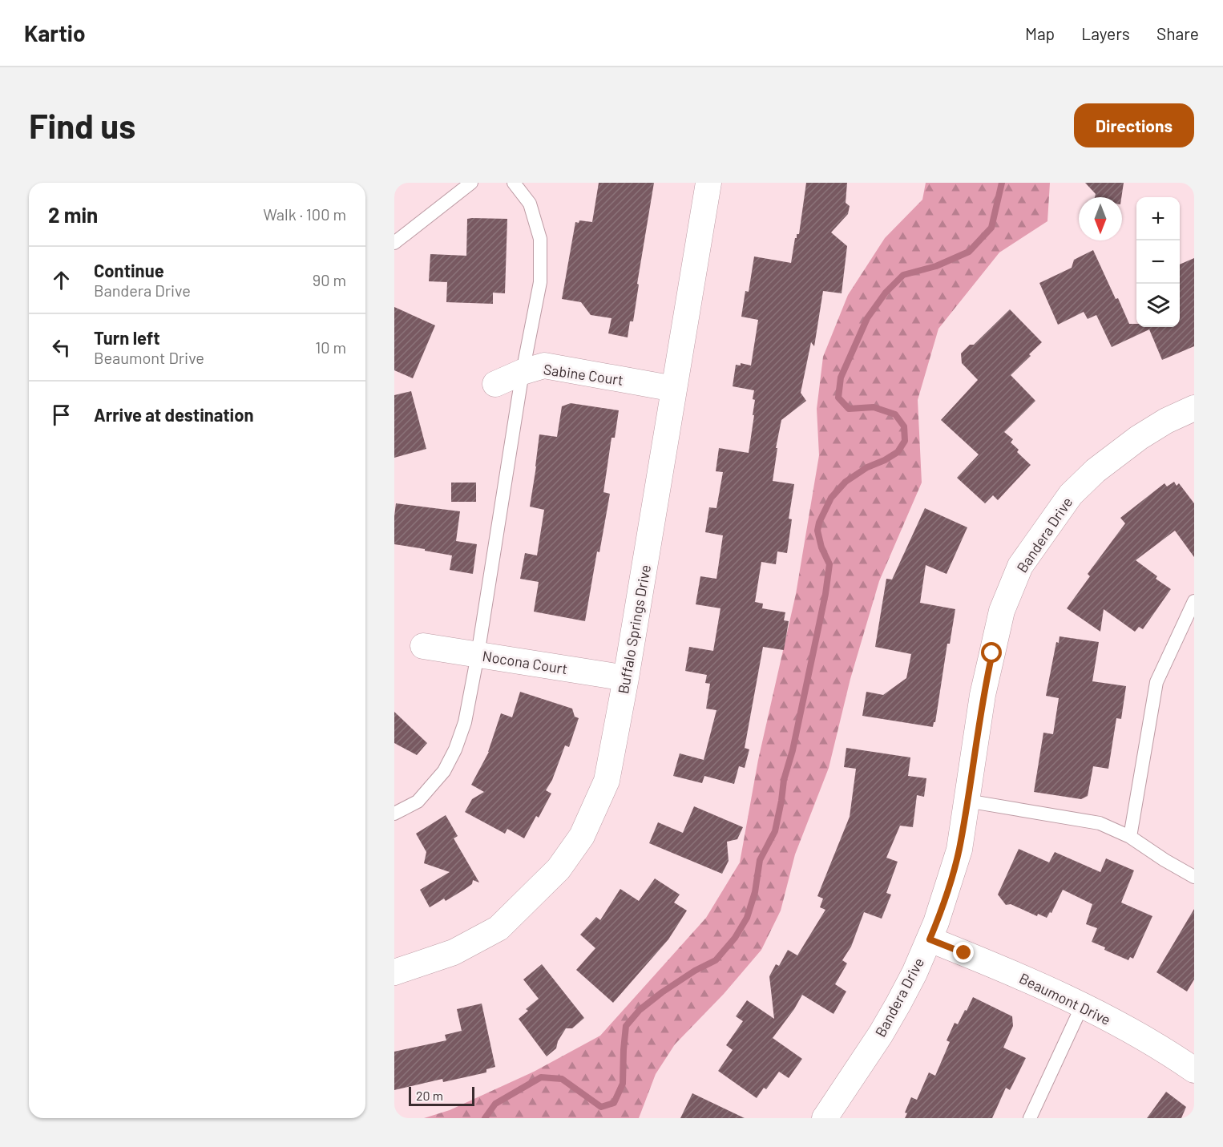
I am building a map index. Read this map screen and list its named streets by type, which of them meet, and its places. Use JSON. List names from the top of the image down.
{
  "streets": {
    "street": [
      "Sabine Court",
      "Bandera Drive",
      "Buffalo Springs Drive",
      "Nocona Court",
      "Beaumont Drive"
    ]
  },
  "crossings": [
    ["Sabine Court", "Buffalo Springs Drive"],
    ["Bandera Drive", "Beaumont Drive"],
    ["Buffalo Springs Drive", "Nocona Court"]
  ],
  "scale_bar": "20 m",
  "north": "bottom",
  "page": {
    "header": "Kartio",
    "nav": ["Map", "Layers", "Share"],
    "buttons": "Directions",
    "title": "Find us",
    "heading": ["2 min", "Walk · 100 m"],
    "map_buttons": ["+", "−"],
    "list": [
      ["Continue", "Bandera Drive", "90 m"],
      ["Turn left", "Beaumont Drive", "10 m"],
      "Arrive at destination"
    ],
    "scale": "20 m"
  }
}
